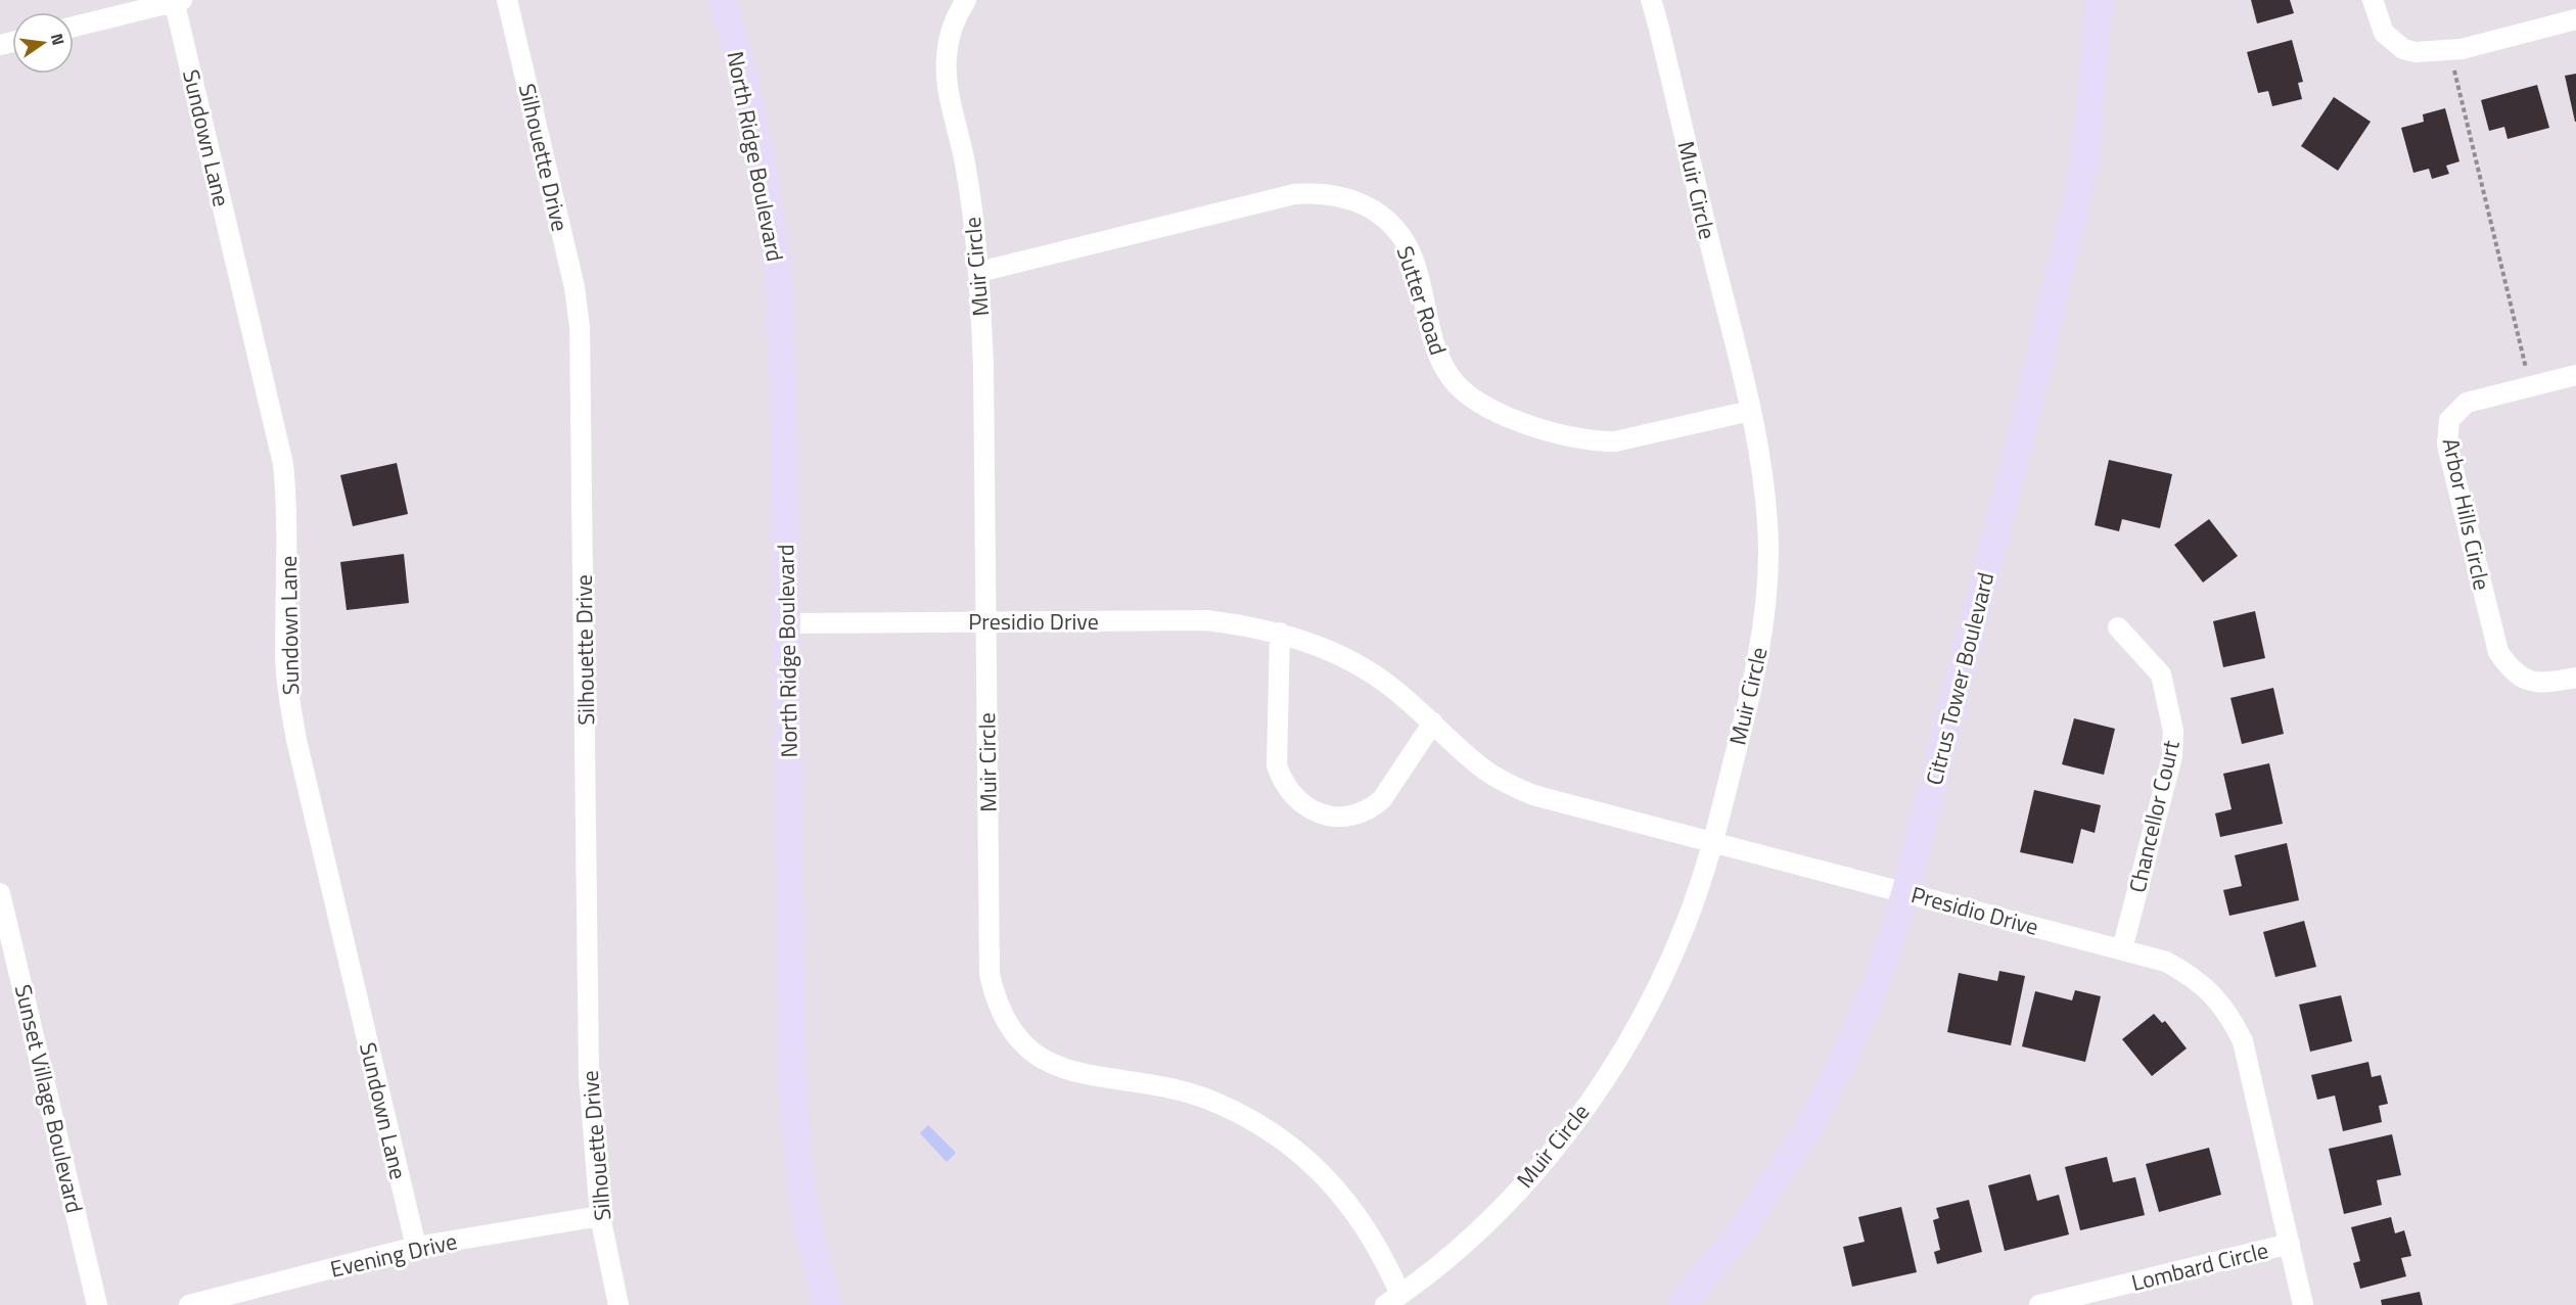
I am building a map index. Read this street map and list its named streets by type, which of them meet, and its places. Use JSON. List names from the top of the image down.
{
  "streets": {
    "main road": ["North Ridge Boulevard", "Citrus Tower Boulevard"],
    "street": [
      "Sundown Lane",
      "Silhouette Drive",
      "Muir Circle",
      "Sutter Road",
      "Arbor Hills Circle",
      "Presidio Drive",
      "Chancellor Court",
      "Sunset Village Boulevard",
      "Evening Drive",
      "Lombard Circle"
    ]
  },
  "crossings": [
    ["Sundown Lane", "Evening Drive"],
    ["North Ridge Boulevard", "Presidio Drive"],
    ["Silhouette Drive", "Evening Drive"],
    ["Muir Circle", "Sutter Road"],
    ["Muir Circle", "Presidio Drive"],
    ["Presidio Drive", "Citrus Tower Boulevard"],
    ["Presidio Drive", "Chancellor Court"],
    ["Presidio Drive", "Lombard Circle"]
  ],
  "north": "right"
}
